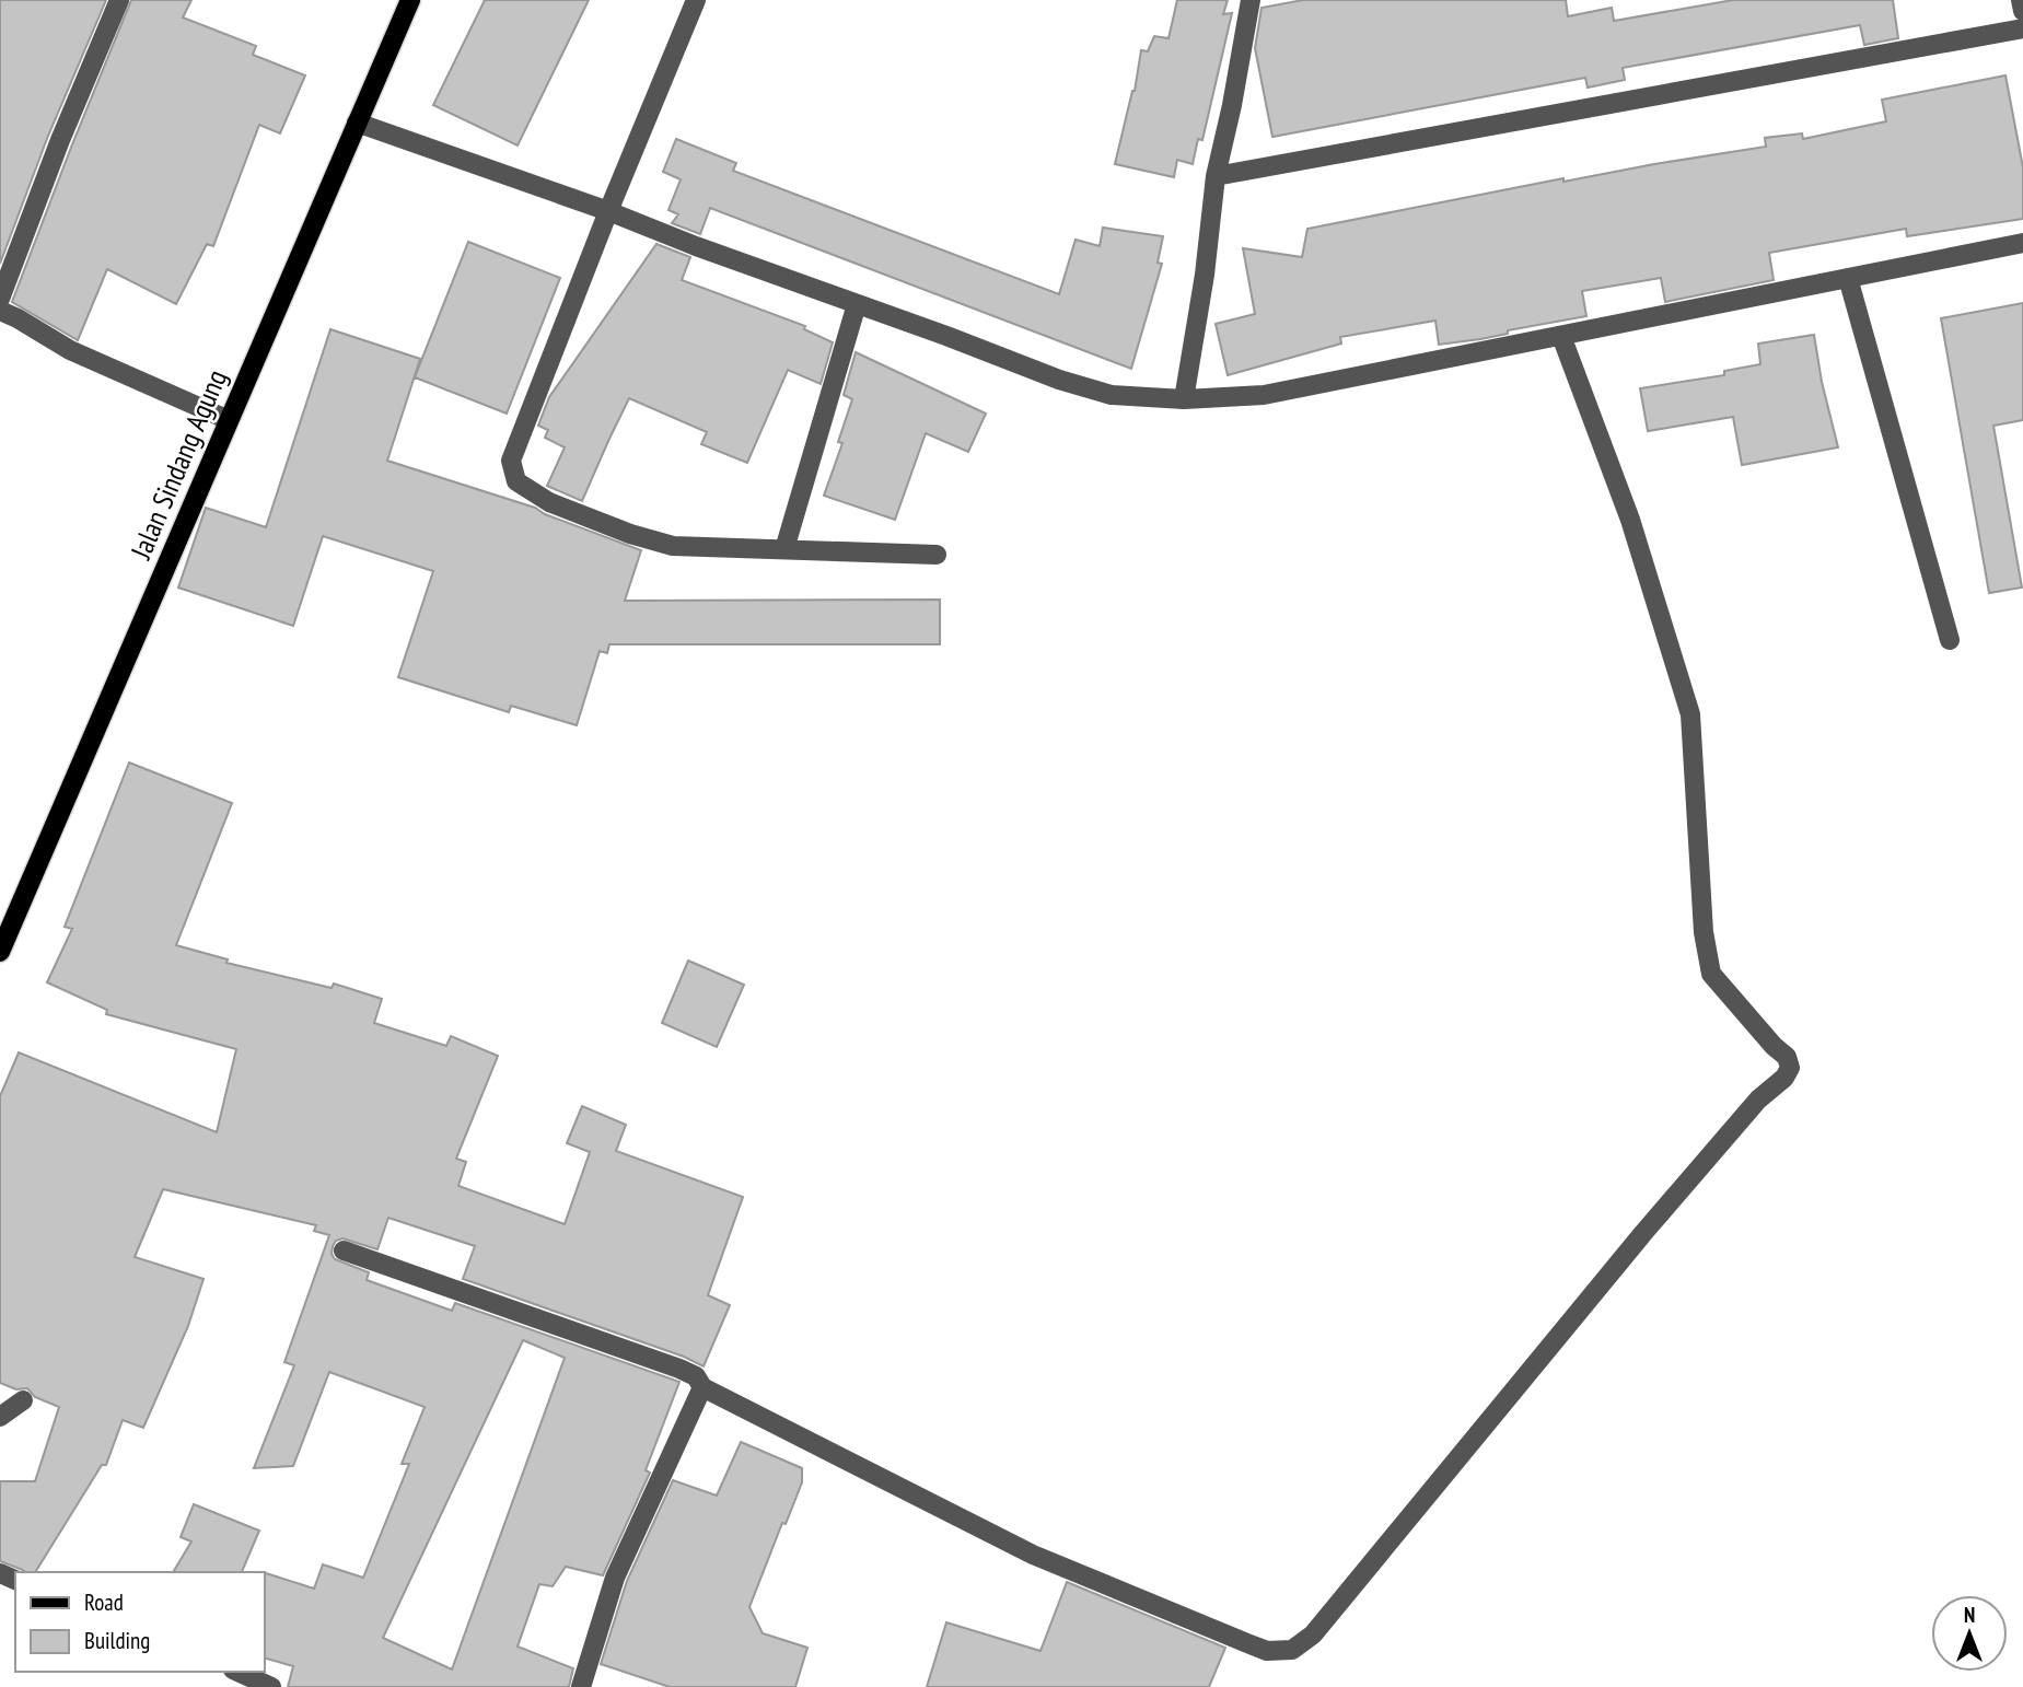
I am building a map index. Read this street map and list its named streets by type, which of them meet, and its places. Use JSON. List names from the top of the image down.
{
  "streets": {
    "main road": ["Jalan Sindang Agung"]
  },
  "legend": ["Road", "Building"],
  "north": "top"
}
